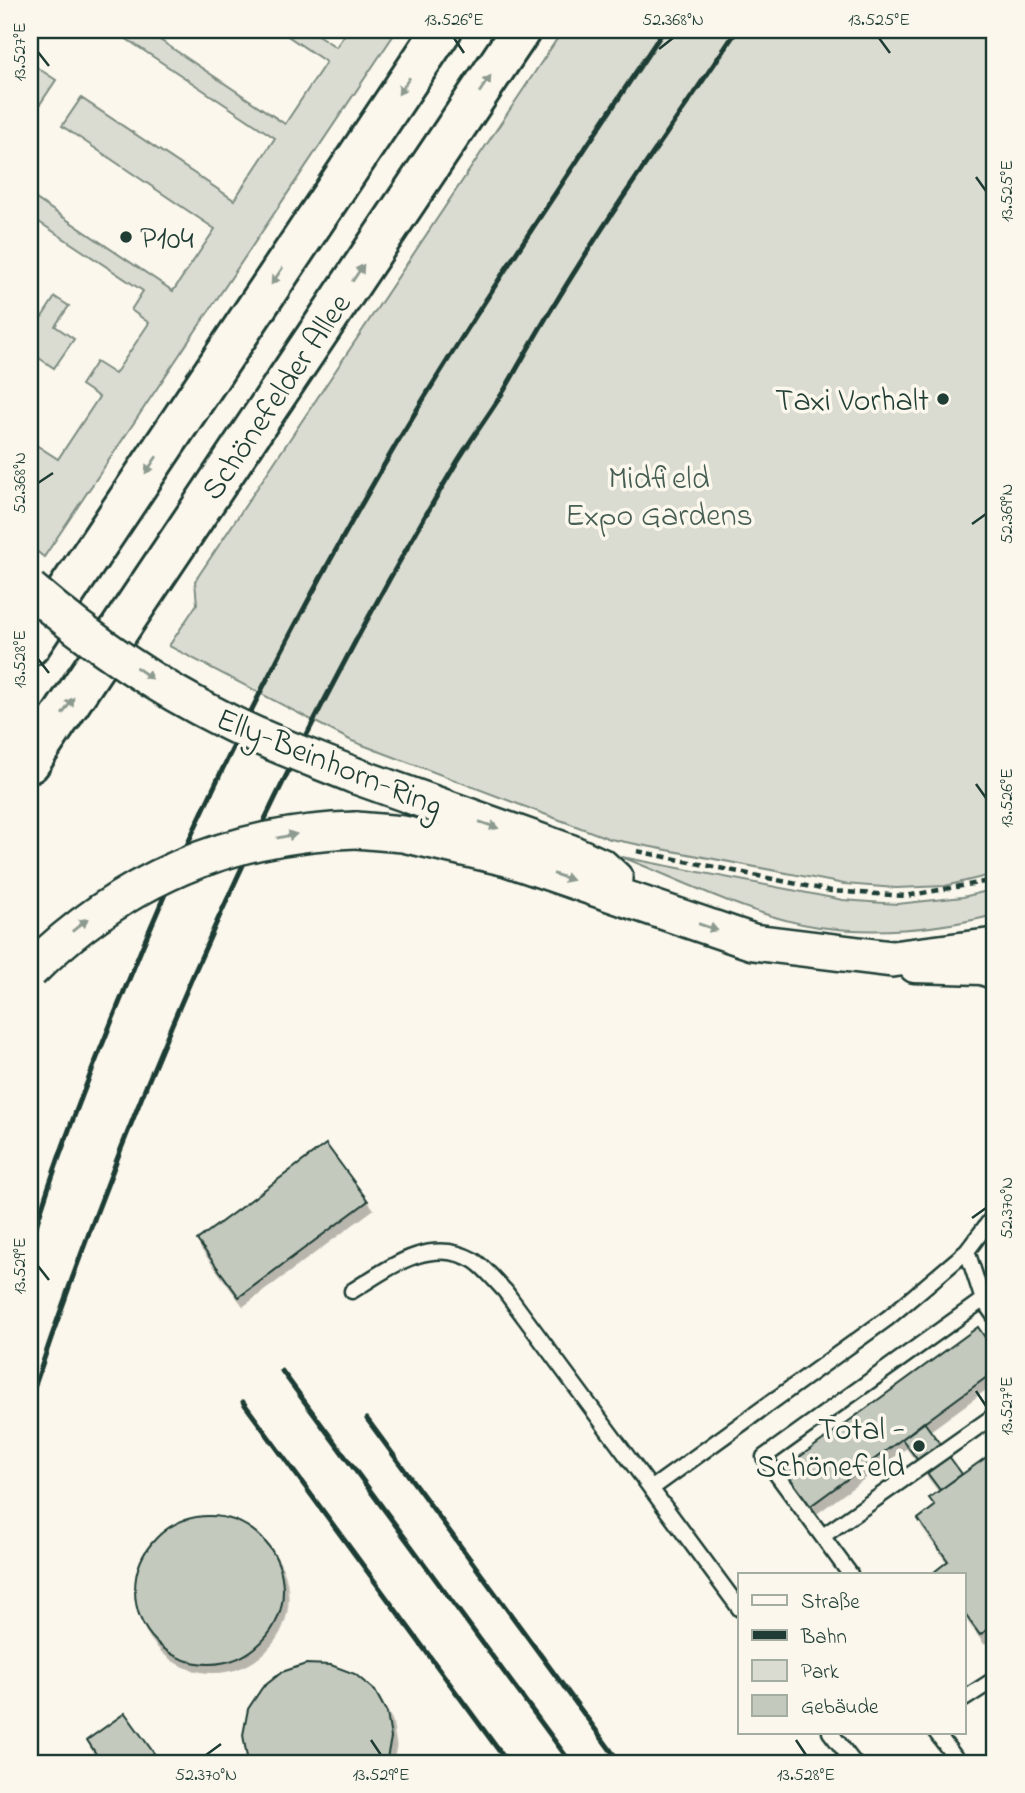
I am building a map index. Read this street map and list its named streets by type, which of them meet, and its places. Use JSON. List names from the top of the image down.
{
  "streets": {
    "highway": ["Schönefelder Allee"],
    "street": ["Elly-Beinhorn-Ring"]
  },
  "one_way": ["Elly-Beinhorn-Ring"],
  "parks": ["Midfield Expo Gardens"],
  "places": ["P104", "Taxi Vorhalt", "Total - Schönefeld"],
  "legend": [
    "Straße",
    "Bahn",
    "Park",
    "Gebäude"
  ],
  "coordinates": [
    "13.526°E",
    "52.368°N",
    "13.525°E",
    "13.527°E",
    "52.369°N",
    "13.528°E",
    "52.370°N",
    "13.529°E"
  ]
}
